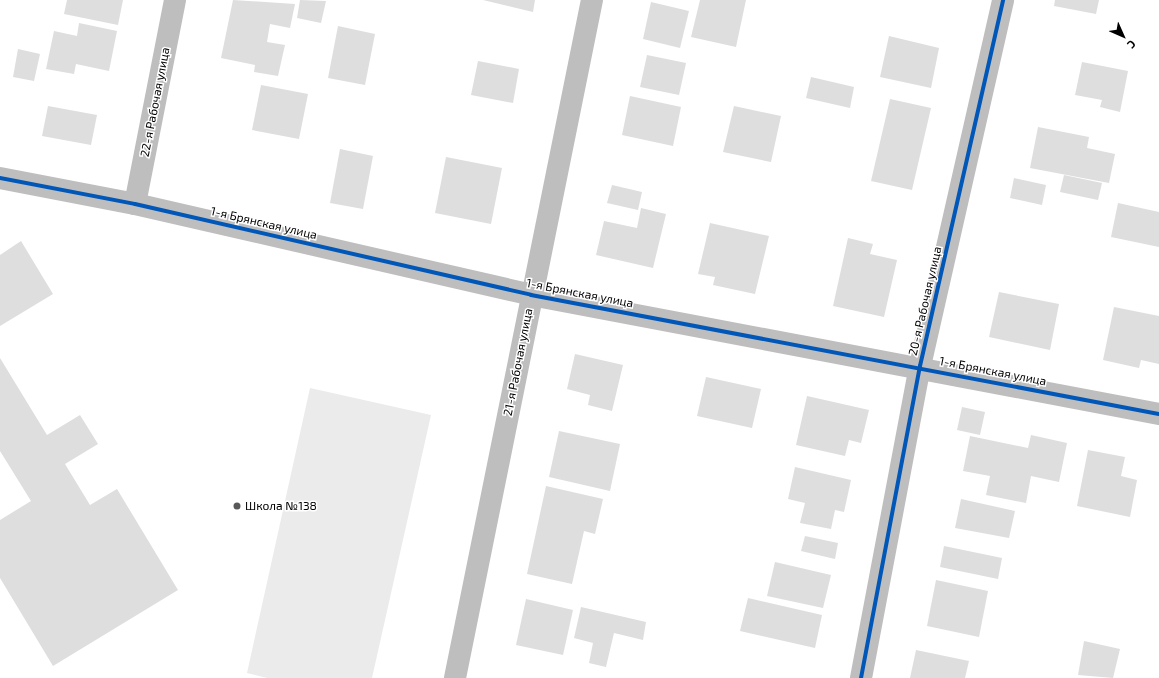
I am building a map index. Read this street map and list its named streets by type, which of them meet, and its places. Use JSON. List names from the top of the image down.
{
  "streets": {
    "street": [
      "22-я Рабочая улица",
      "1-я Брянская улица",
      "20-я Рабочая улица",
      "21-я Рабочая улица"
    ]
  },
  "crossings": [
    ["22-я Рабочая улица", "1-я Брянская улица"],
    ["1-я Брянская улица", "20-я Рабочая улица"],
    ["1-я Брянская улица", "21-я Рабочая улица"]
  ],
  "places": ["Школа №138"],
  "north": "bottom right"
}
